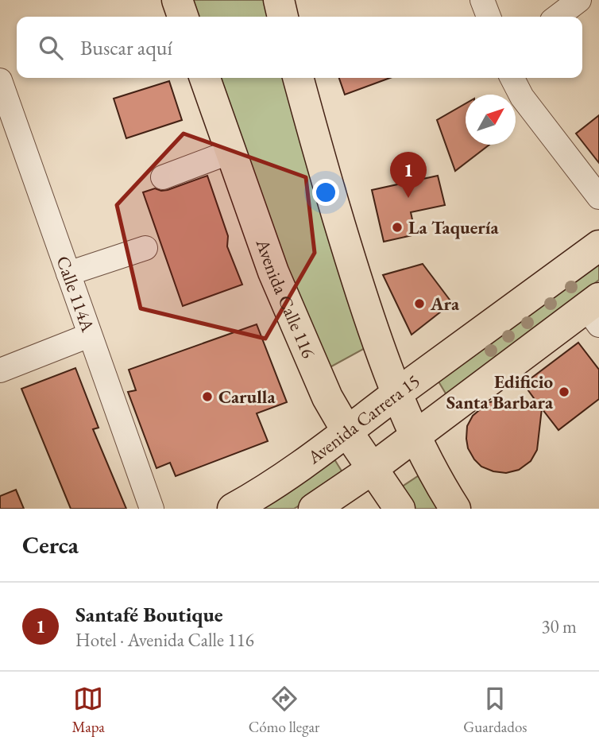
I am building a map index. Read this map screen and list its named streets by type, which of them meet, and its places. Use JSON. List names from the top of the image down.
{
  "streets": {
    "main road": ["Avenida Calle 116", "Avenida Carrera 15"],
    "street": ["Calle 114A"]
  },
  "crossings": [
    ["Avenida Calle 116", "Avenida Carrera 15"]
  ],
  "places": [
    "La Taquería",
    "Ara",
    "Edificio Santa Barbara",
    "Carulla"
  ],
  "north": "top right",
  "page": {
    "search": "Buscar aquí",
    "pins": "1",
    "heading": "Cerca",
    "list": [
      {
        "mark": "1",
        "name": "Santafé Boutique",
        "note": "Hotel · Avenida Calle 116",
        "value": "30 m"
      }
    ],
    "nav": ["Mapa", "Cómo llegar", "Guardados"]
  }
}
